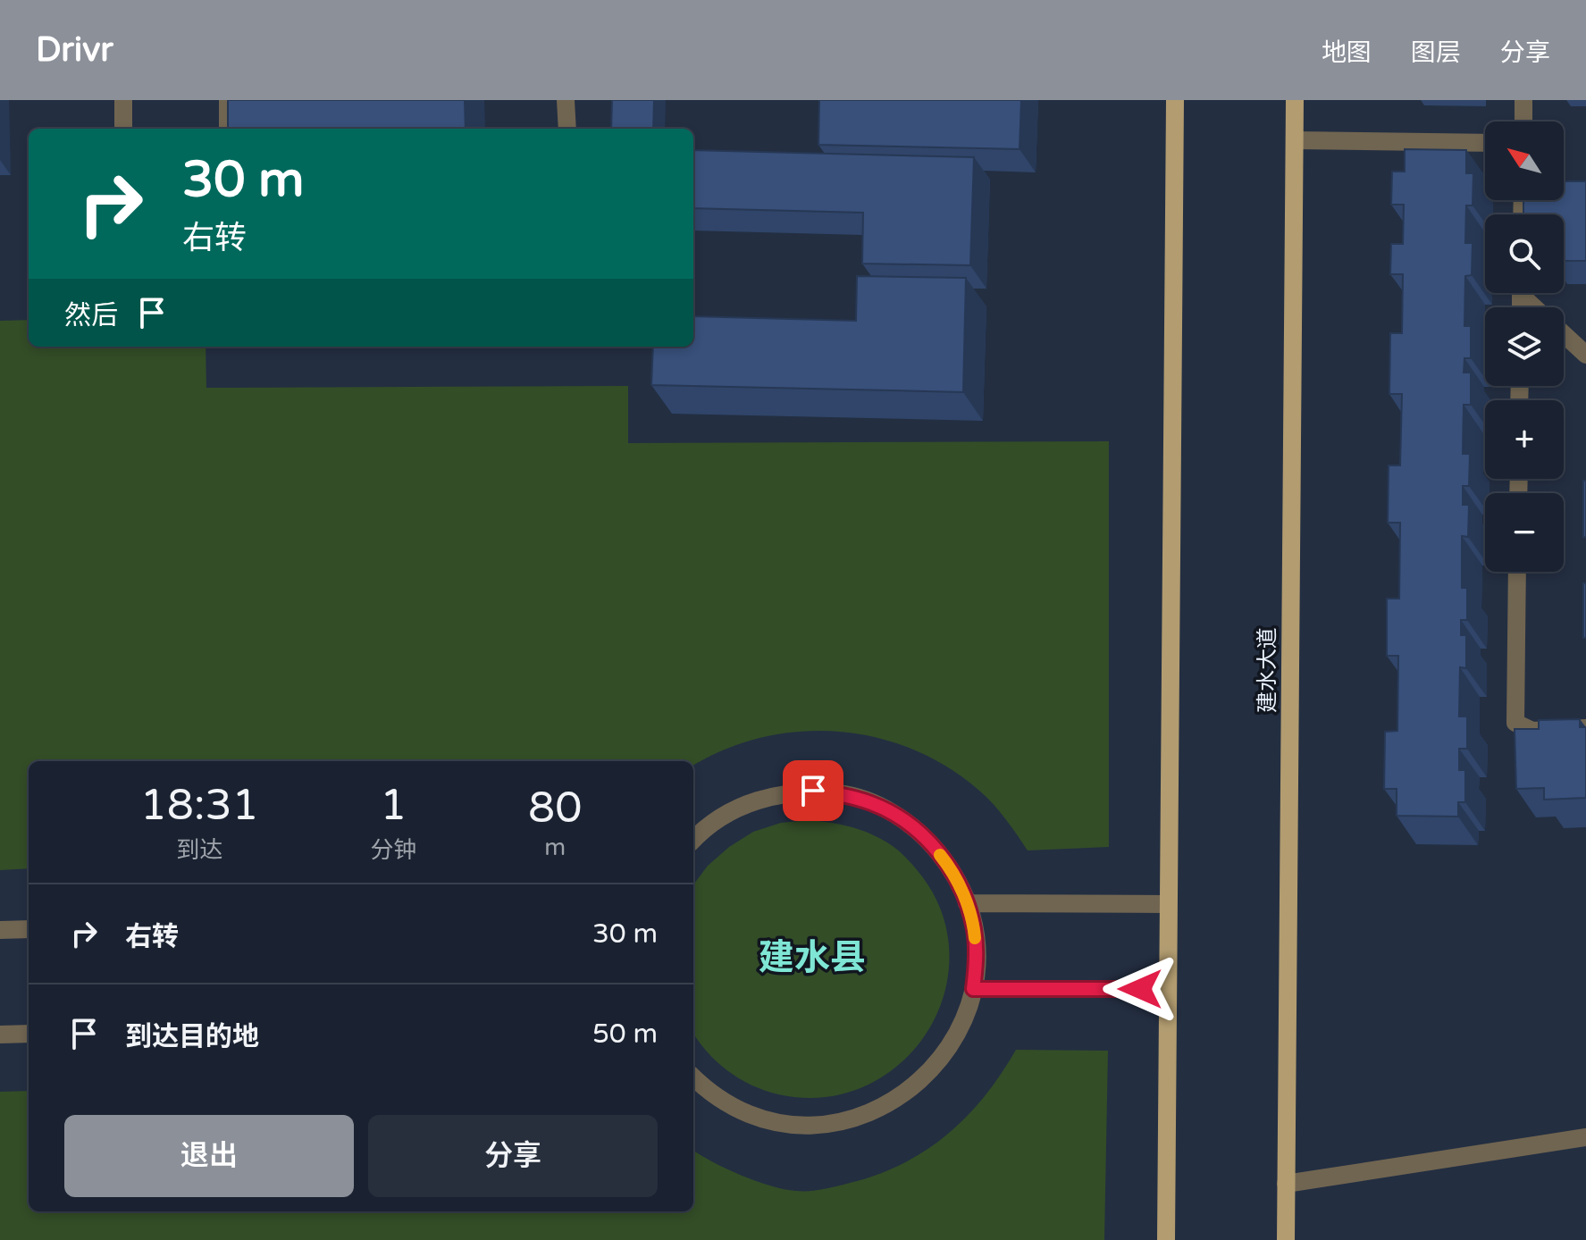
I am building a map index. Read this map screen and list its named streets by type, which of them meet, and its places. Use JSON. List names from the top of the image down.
{
  "streets": {
    "main road": ["建水大道"]
  },
  "districts": ["建水县"],
  "north": "top left",
  "page": {
    "header": "Drivr",
    "nav": ["地图", "图层", "分享"],
    "map_buttons": ["+", "−"],
    "turn": ["30 m", "右转"],
    "then": "然后",
    "eta": [
      "18:31",
      "到达",
      "1",
      "分钟",
      "80",
      "m"
    ],
    "list": [
      {
        "name": "右转",
        "value": "30 m"
      },
      {
        "name": "到达目的地",
        "value": "50 m"
      }
    ],
    "buttons": ["退出", "分享"]
  }
}
